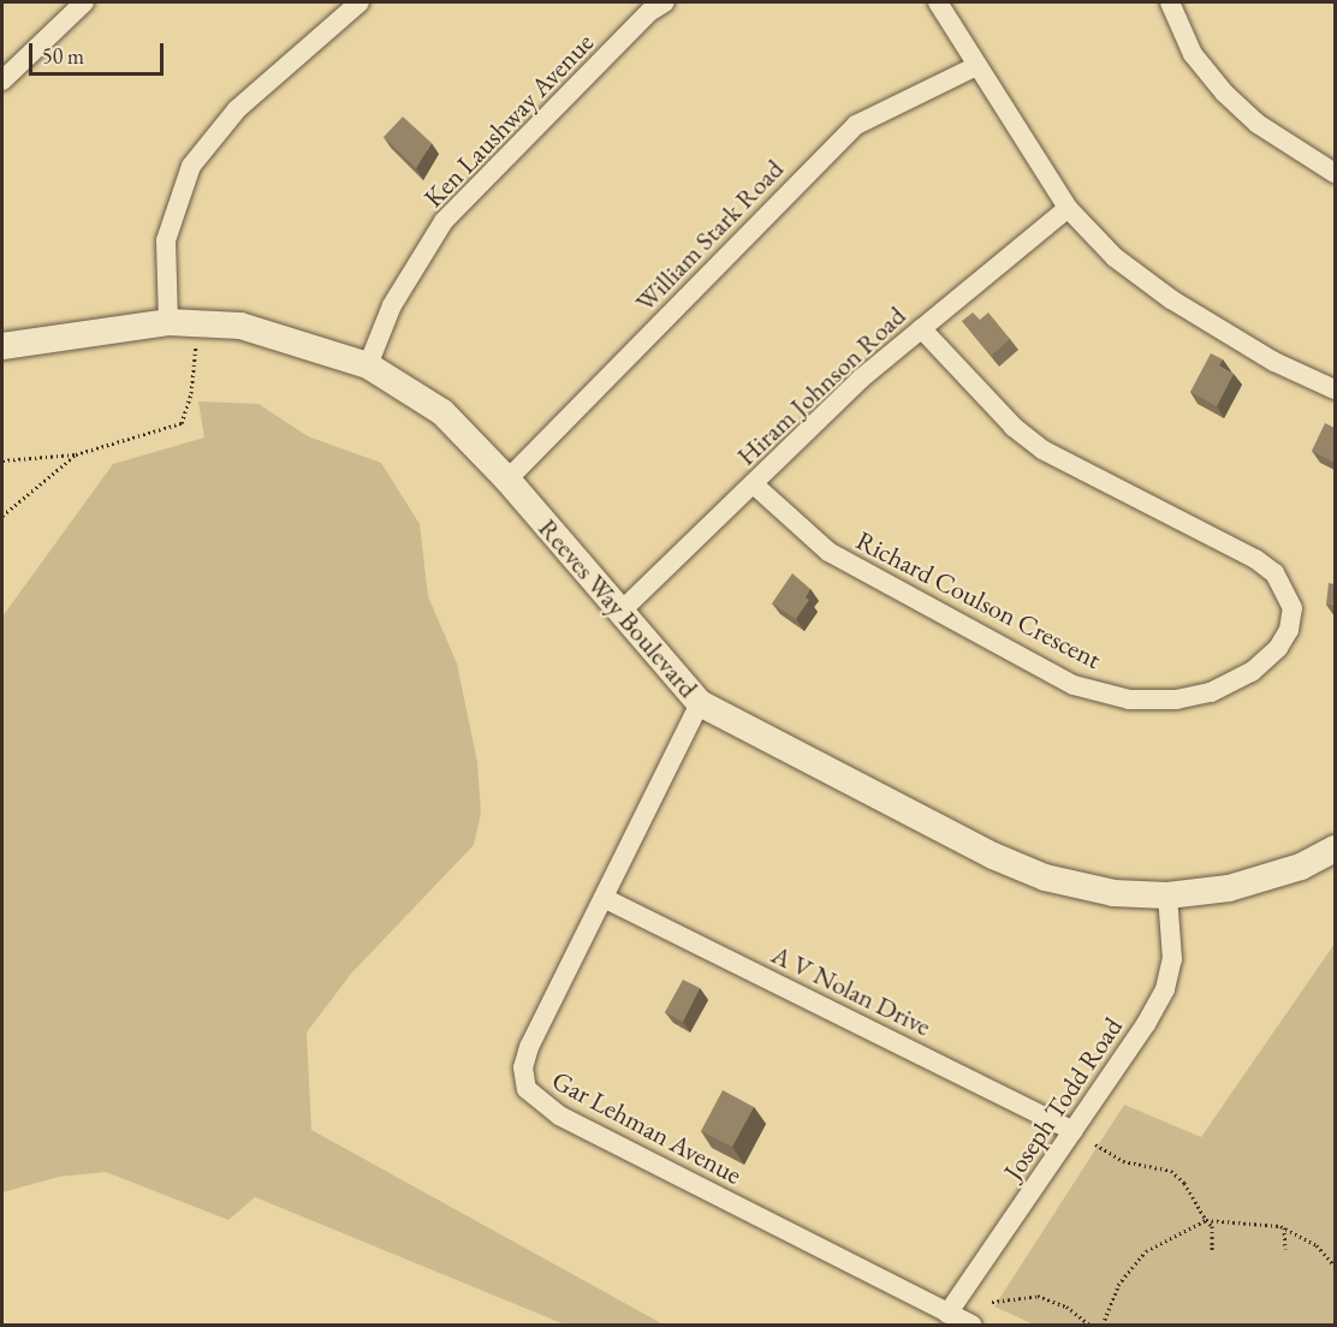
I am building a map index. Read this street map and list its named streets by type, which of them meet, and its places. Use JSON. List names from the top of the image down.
{
  "streets": {
    "street": [
      "Ken Laushway Avenue",
      "William Stark Road",
      "Hiram Johnson Road",
      "Richard Coulson Crescent",
      "Reeves Way Boulevard",
      "A V Nolan Drive",
      "Joseph Todd Road",
      "Gar Lehman Avenue"
    ]
  },
  "crossings": [
    ["Ken Laushway Avenue", "Reeves Way Boulevard"],
    ["William Stark Road", "Reeves Way Boulevard"],
    ["Hiram Johnson Road", "Richard Coulson Crescent"],
    ["Hiram Johnson Road", "Reeves Way Boulevard"],
    ["Reeves Way Boulevard", "Joseph Todd Road"],
    ["Reeves Way Boulevard", "Gar Lehman Avenue"],
    ["A V Nolan Drive", "Joseph Todd Road"],
    ["A V Nolan Drive", "Gar Lehman Avenue"],
    ["Joseph Todd Road", "Gar Lehman Avenue"]
  ],
  "scale_bar": "50 m"
}
